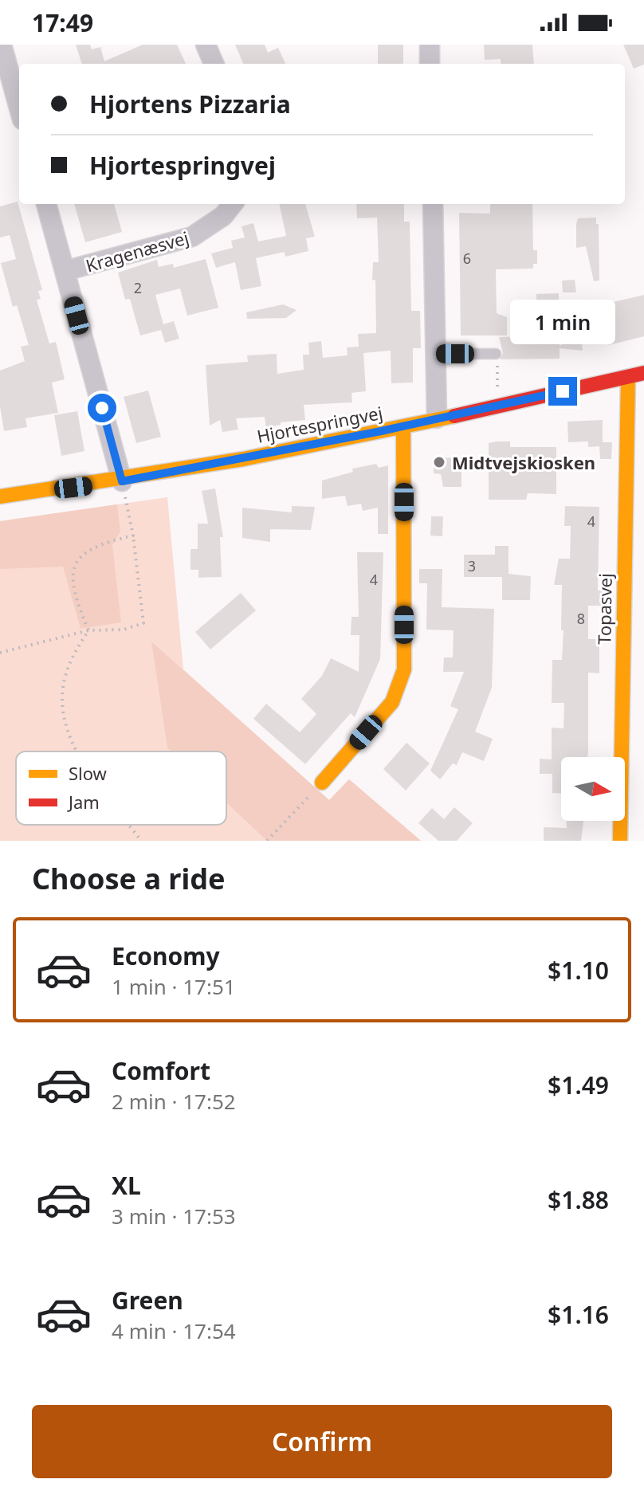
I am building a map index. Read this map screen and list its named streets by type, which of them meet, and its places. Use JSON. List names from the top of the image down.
{
  "streets": {
    "street": ["Kragenæsvej", "Hjortespringvej", "Topasvej"]
  },
  "crossings": [
    ["Hjortespringvej", "Topasvej"]
  ],
  "places": ["Midtvejskiosken"],
  "house_numbers": [
    "6",
    "2",
    "4",
    "3",
    "4",
    "8"
  ],
  "legend": ["Slow", "Jam"],
  "north": "right",
  "page": {
    "status": "17:49",
    "banner": ["Hjortens Pizzaria", "Hjortespringvej"],
    "bubble": "1 min",
    "heading": "Choose a ride",
    "list": [
      {
        "name": "Economy",
        "note": "1 min · 17:51",
        "value": "$1.10"
      },
      {
        "name": "Comfort",
        "note": "2 min · 17:52",
        "value": "$1.49"
      },
      {
        "name": "XL",
        "note": "3 min · 17:53",
        "value": "$1.88"
      },
      {
        "name": "Green",
        "note": "4 min · 17:54",
        "value": "$1.16"
      }
    ],
    "buttons": "Confirm"
  }
}
